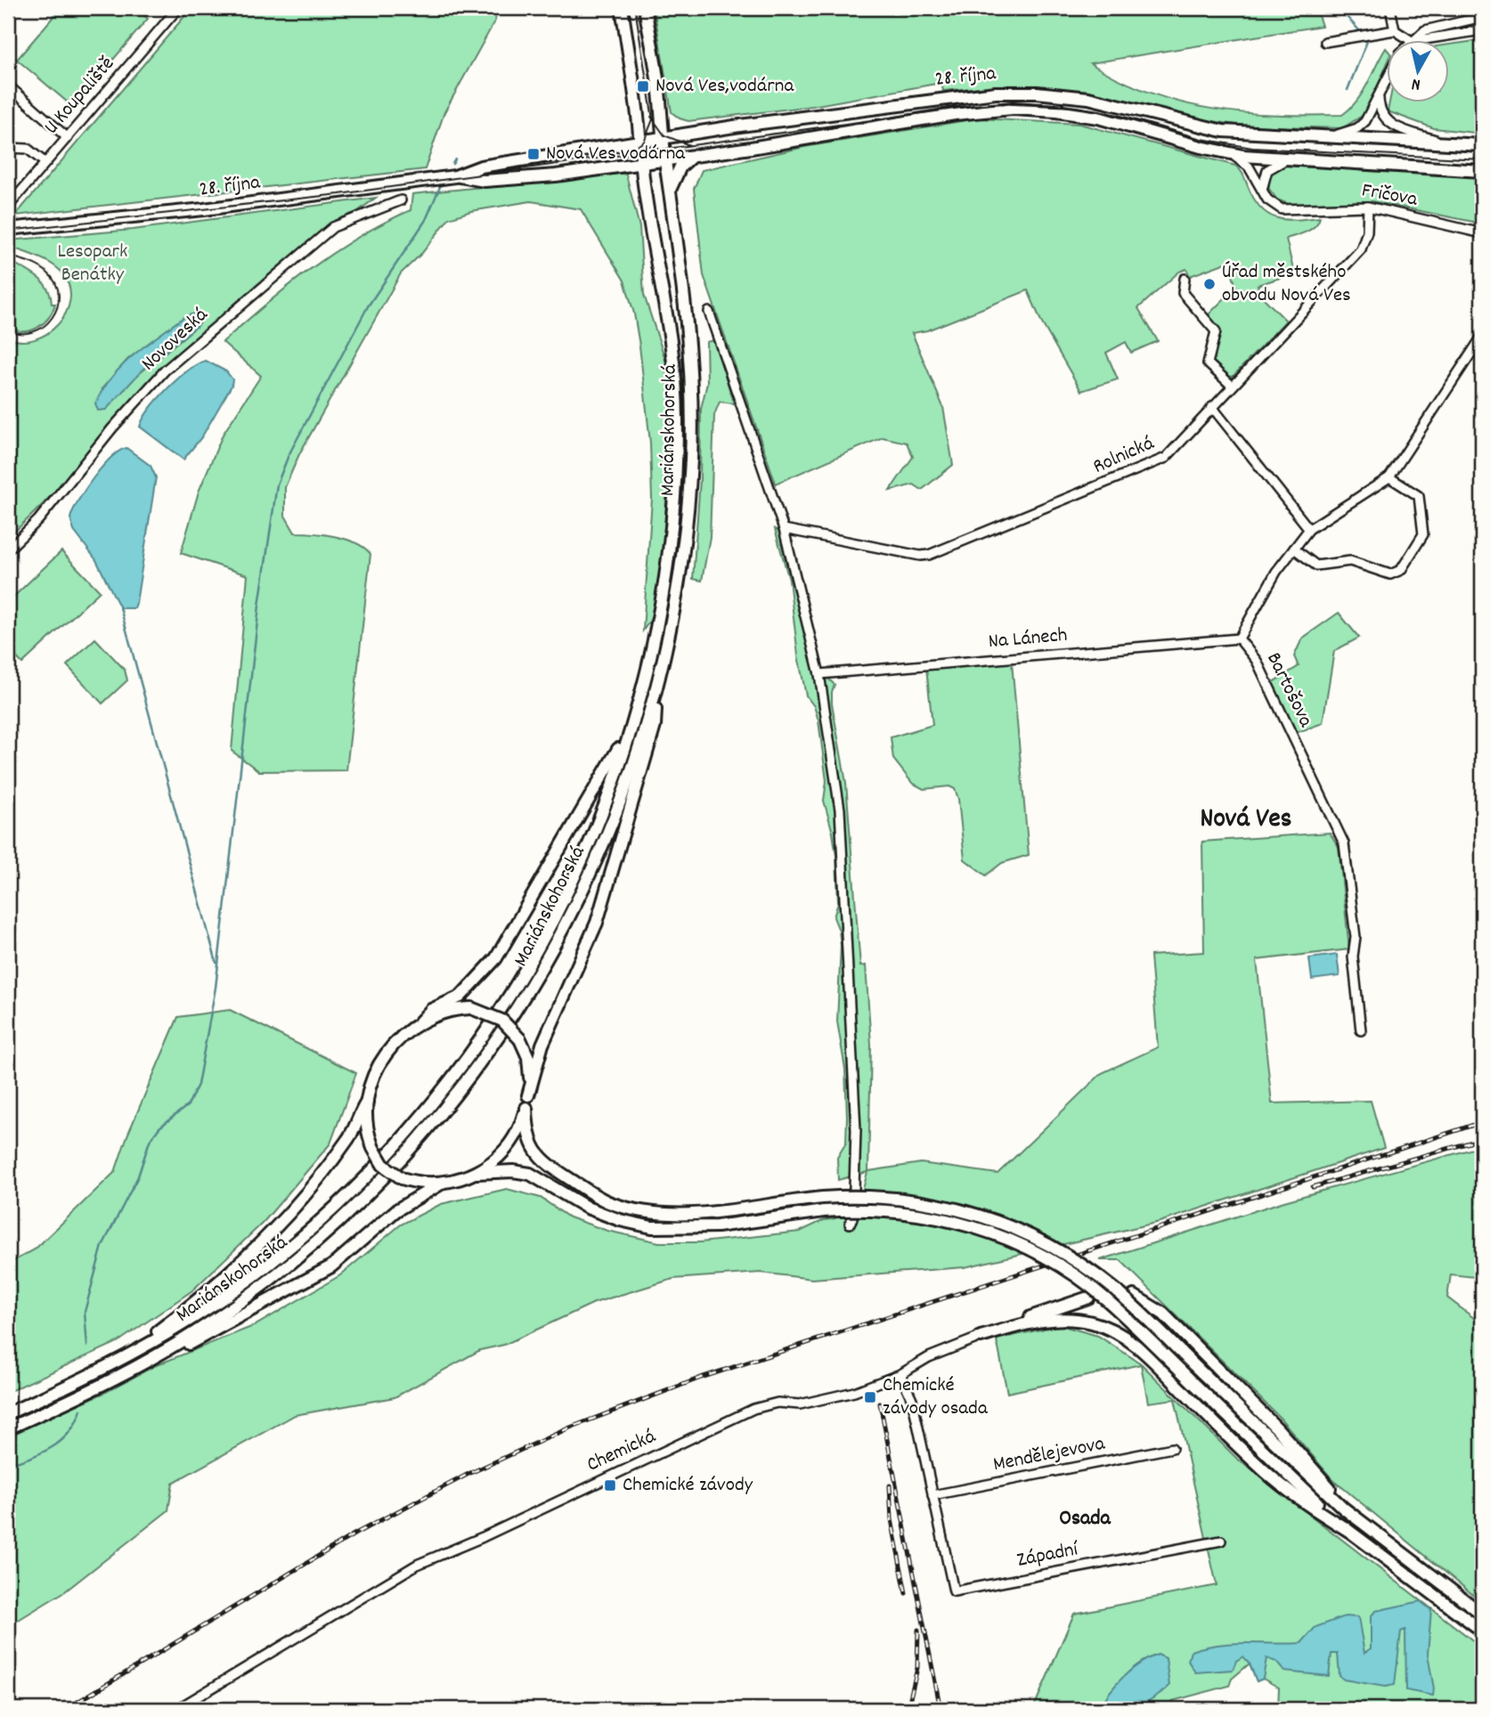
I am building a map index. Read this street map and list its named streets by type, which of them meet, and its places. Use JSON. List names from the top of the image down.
{
  "streets": {
    "main road": ["28. října", "Mariánskohorská"],
    "street": [
      "U Koupaliště",
      "Fričova",
      "Novoveská",
      "Rolnická",
      "Na Lánech",
      "Bartošova",
      "Chemická",
      "Mendělejevova",
      "Západní"
    ]
  },
  "crossings": [
    ["28. října", "Fričova"],
    ["28. října", "Mariánskohorská"],
    ["Fričova", "Rolnická"],
    ["Na Lánech", "Bartošova"],
    ["Mendělejevova", "Západní"]
  ],
  "districts": ["Nová Ves", "Osada"],
  "parks": ["Lesopark Benátky"],
  "places": {
    "transit": [
      "Nová Ves,vodárna",
      "Nová Ves vodárna",
      "Chemické závody osada",
      "Chemické závody"
    ],
    "other": ["Úřad městského obvodu Nová Ves"]
  },
  "north": "bottom"
}
